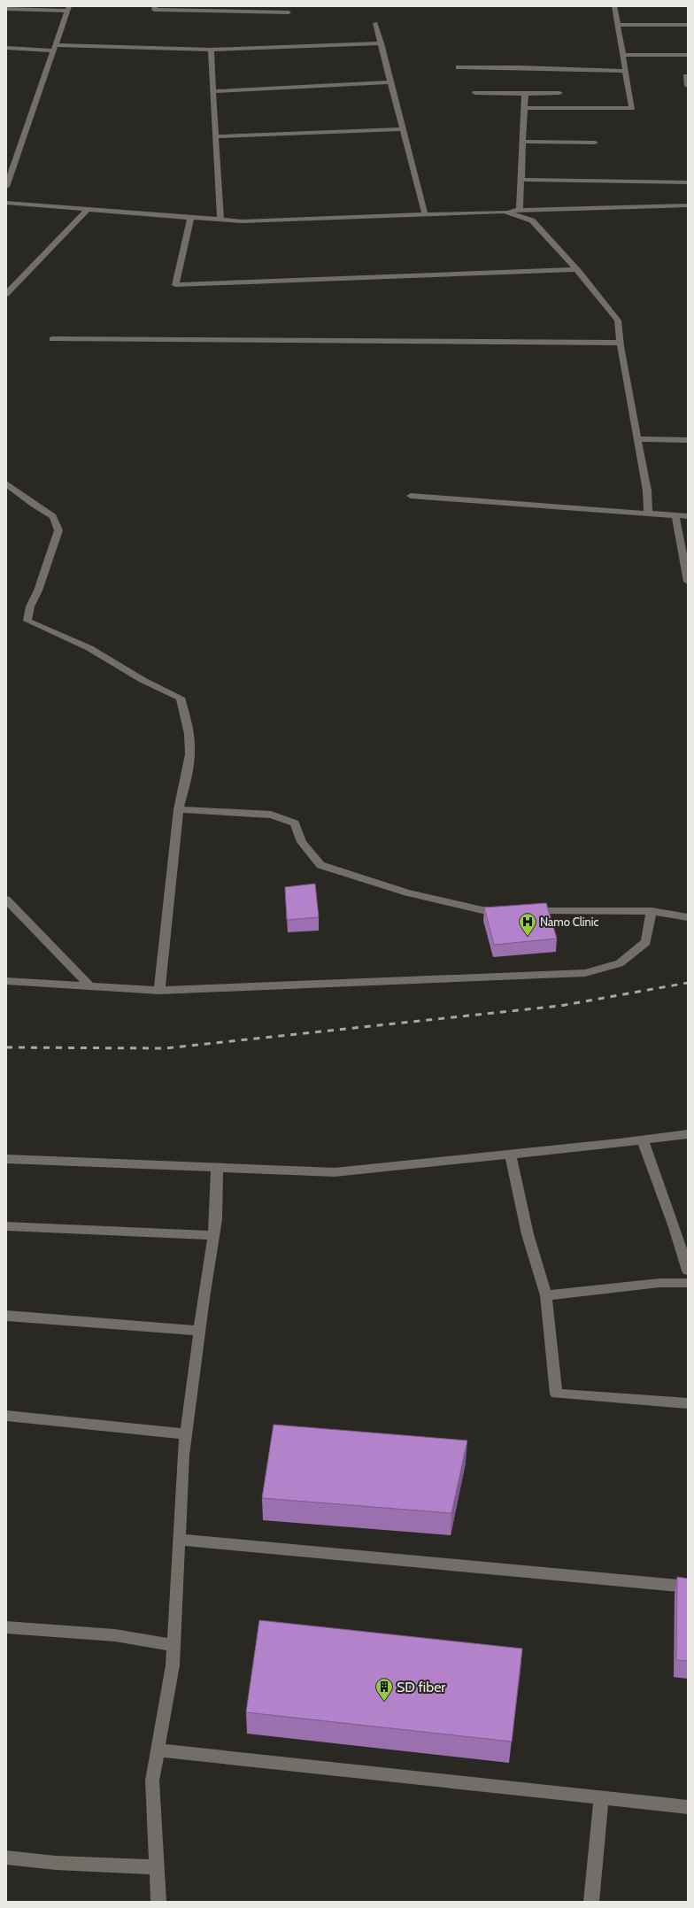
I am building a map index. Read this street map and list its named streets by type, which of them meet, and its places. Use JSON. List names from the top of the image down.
{
  "places": {
    "hospital": ["Namo Clinic"],
    "building": ["SD fiber"]
  }
}
